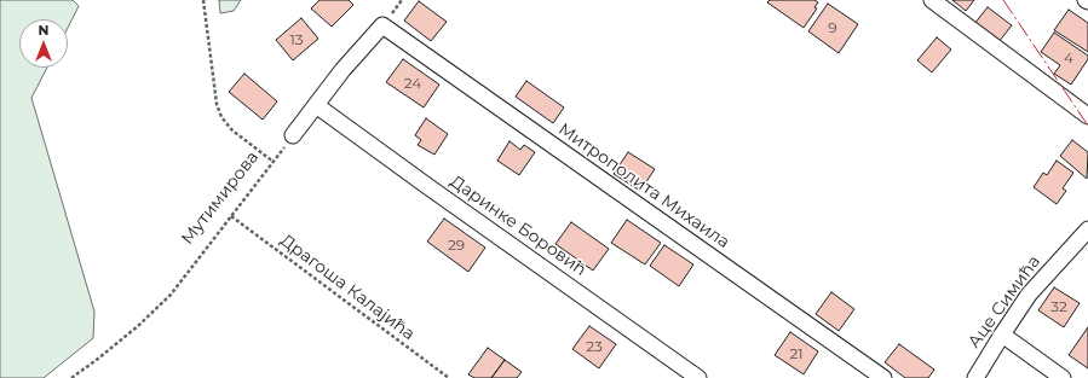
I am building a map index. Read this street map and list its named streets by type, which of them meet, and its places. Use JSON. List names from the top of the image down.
{
  "streets": {
    "street": ["Митрополита Михаила", "Даринке Боровић", "Аце Симића"],
    "path": ["Мутимирова", "Драгоша Калајића"]
  },
  "crossings": [
    ["Митрополита Михаила", "Даринке Боровић"],
    ["Мутимирова", "Драгоша Калајића"]
  ],
  "house_numbers": [
    "9",
    "13",
    "4",
    "24",
    "29",
    "32",
    "23",
    "21"
  ],
  "north": "top"
}
